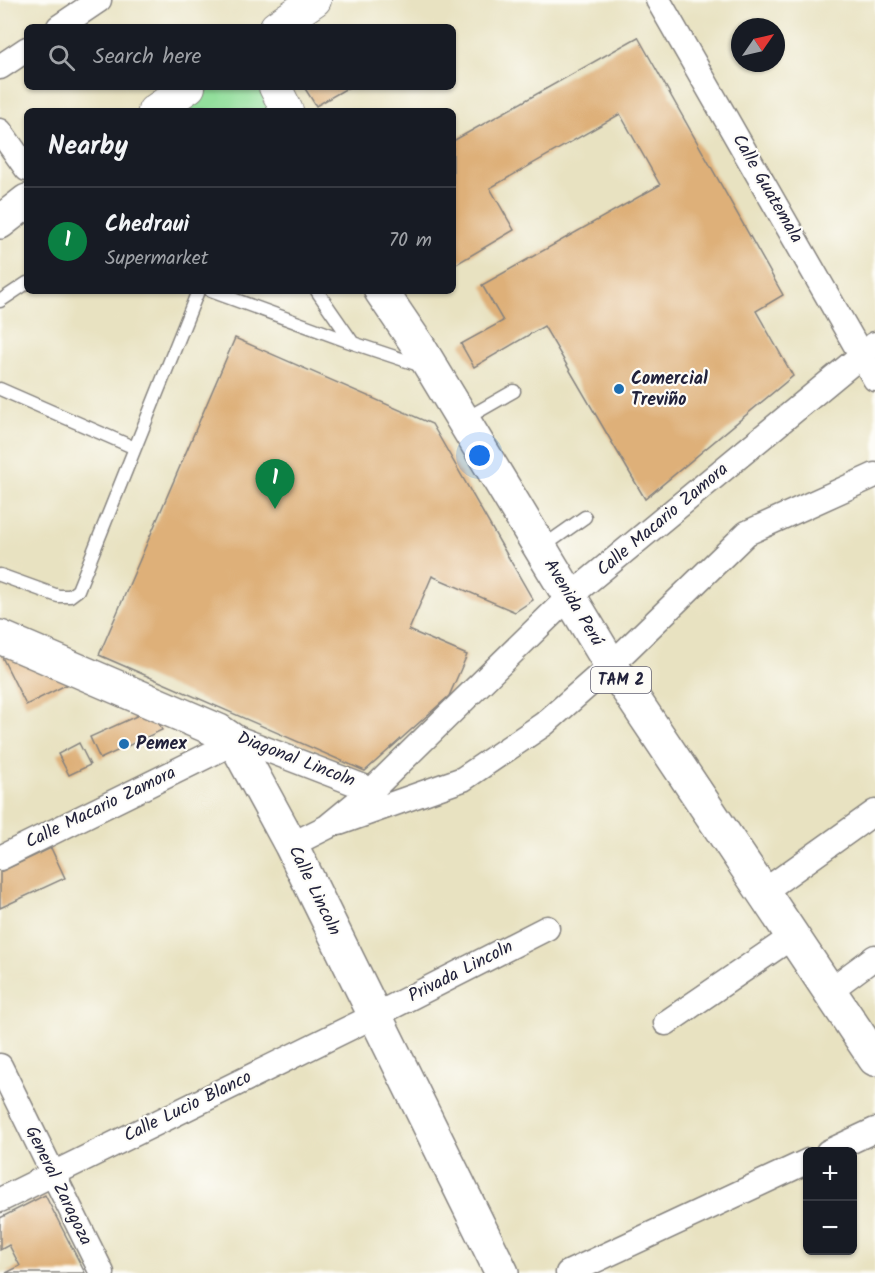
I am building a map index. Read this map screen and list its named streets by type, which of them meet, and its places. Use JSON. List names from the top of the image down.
{
  "streets": {
    "main road": ["Avenida Perú", "TAM 2", "Calle Lincoln"],
    "street": [
      "Calle Guatemala",
      "Calle Macario Zamora",
      "Diagonal Lincoln",
      "Privada Lincoln",
      "Calle Lucio Blanco",
      "General Zaragoza"
    ]
  },
  "crossings": [
    ["Calle Guatemala", "Calle Macario Zamora"],
    ["Calle Macario Zamora", "Avenida Perú"],
    ["Calle Macario Zamora", "Diagonal Lincoln"],
    ["Calle Macario Zamora", "Calle Lincoln"],
    ["Diagonal Lincoln", "Calle Lincoln"],
    ["Calle Lincoln", "Privada Lincoln"],
    ["Calle Lincoln", "Calle Lucio Blanco"],
    ["Privada Lincoln", "Calle Lucio Blanco"],
    ["Calle Lucio Blanco", "General Zaragoza"]
  ],
  "places": ["Comercial Treviño", "Pemex"],
  "north": "top right",
  "page": {
    "search": "Search here",
    "heading": "Nearby",
    "list": [
      {
        "mark": "1",
        "name": "Chedraui",
        "note": "Supermarket",
        "value": "70 m"
      }
    ],
    "pins": "1",
    "map_buttons": ["+", "−"]
  }
}
